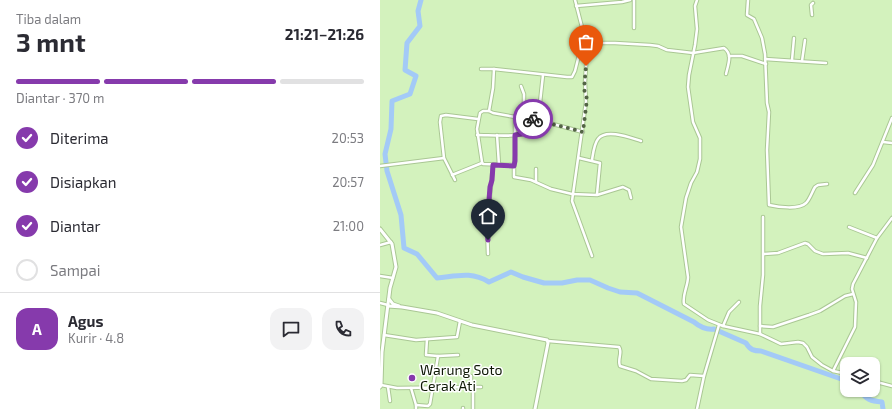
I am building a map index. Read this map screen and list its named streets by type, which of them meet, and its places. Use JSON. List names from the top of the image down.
{
  "places": ["Warung Soto Cerak Ati"],
  "page": {
    "heading": ["3 mnt", "Tiba dalam", "21:21–21:26"],
    "panel": ["Agus", "Kurir · 4.8"],
    "bar": "Diantar · 370 m",
    "list": [
      ["Diterima", "20:53"],
      ["Disiapkan", "20:57"],
      ["Diantar", "21:00"],
      "Sampai"
    ],
    "round": "A"
  }
}
